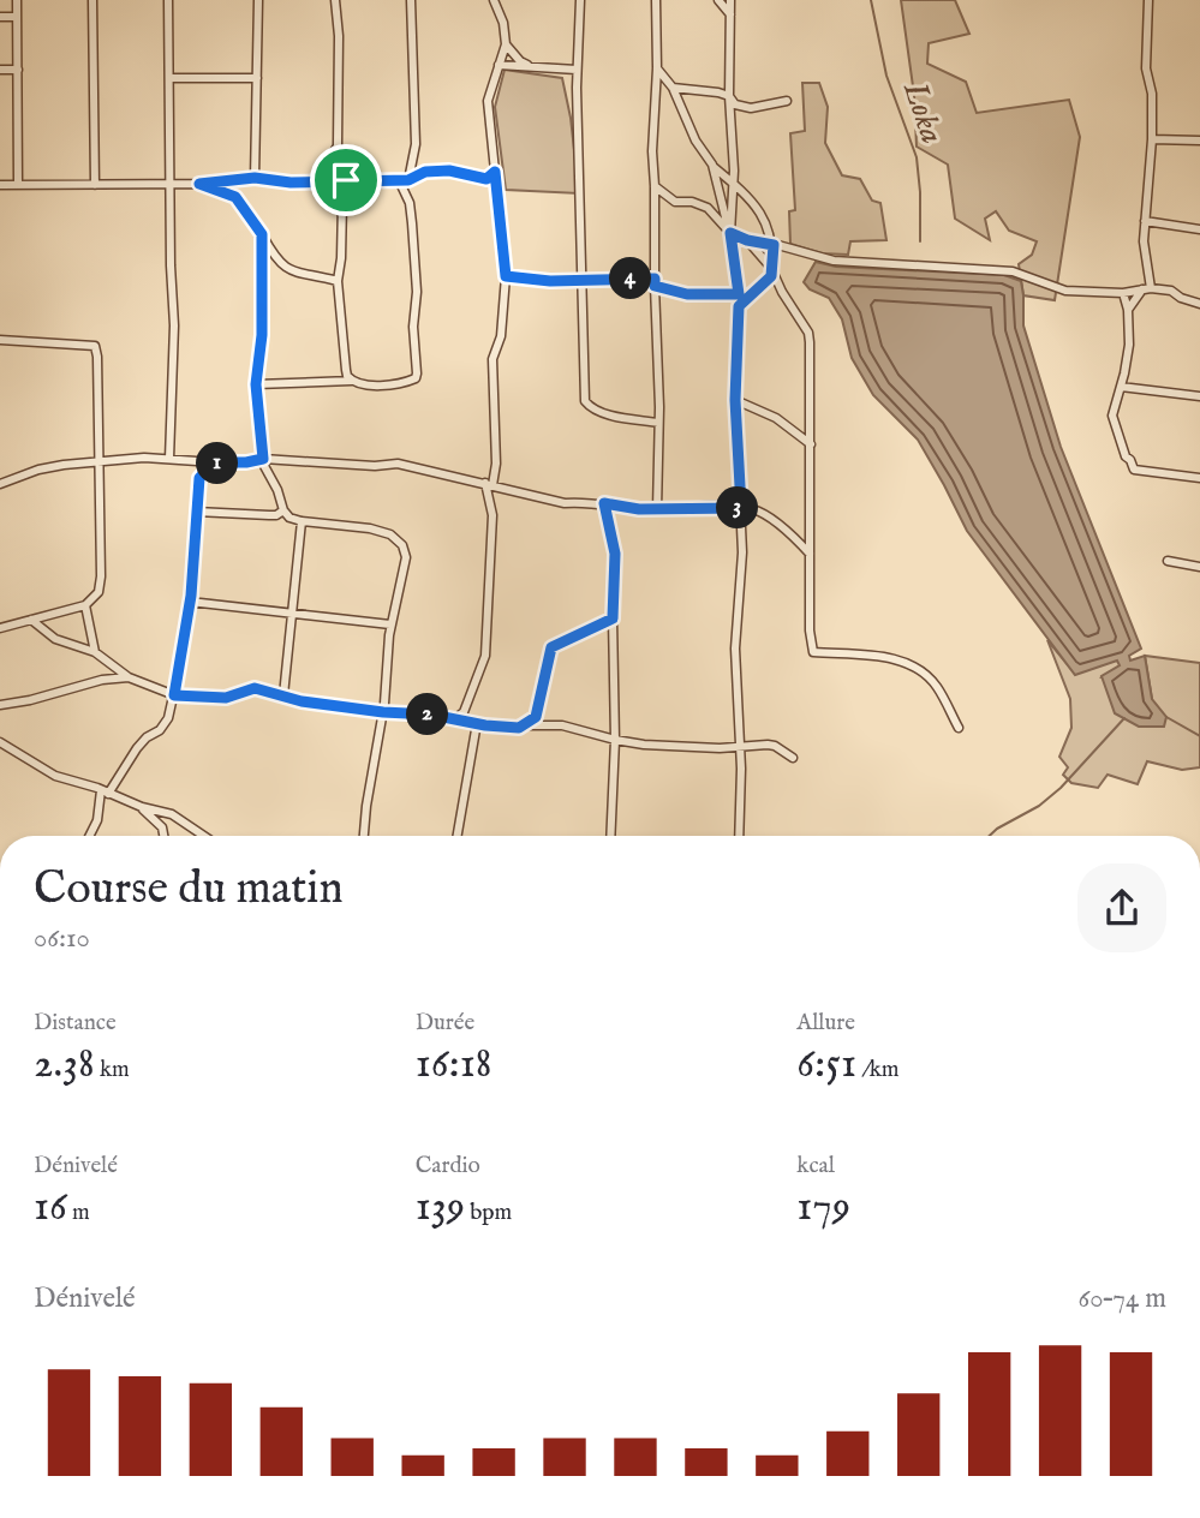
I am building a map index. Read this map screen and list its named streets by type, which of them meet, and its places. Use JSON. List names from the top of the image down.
{
  "water": ["Loka"],
  "page": {
    "pins": [
      "4",
      "1",
      "3",
      "2"
    ],
    "heading": ["Course du matin", "06:10"],
    "stats": [
      ["Distance", "2.38 km"],
      ["Durée", "16:18"],
      ["Allure", "6:51 /km"],
      ["Dénivelé", "16 m"],
      ["Cardio", "139 bpm"],
      ["kcal", "179"]
    ],
    "chart": ["Dénivelé", "60–74 m"]
  }
}
